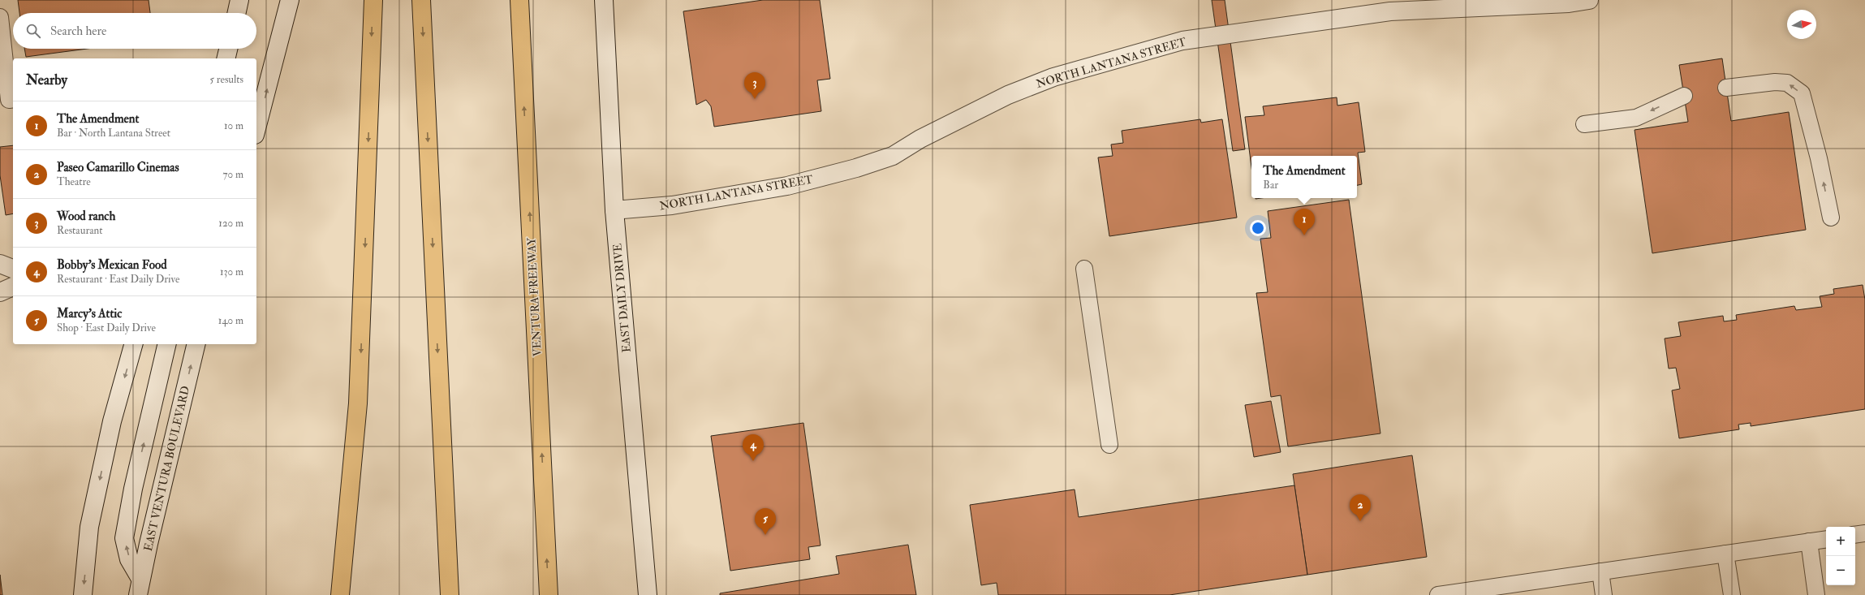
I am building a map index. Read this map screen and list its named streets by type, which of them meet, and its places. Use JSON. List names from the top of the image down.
{
  "streets": {
    "highway": ["VENTURA FREEWAY"],
    "main road": ["NORTH LANTANA STREET", "EAST DAILY DRIVE", "EAST VENTURA BOULEVARD"]
  },
  "crossings": [
    ["NORTH LANTANA STREET", "EAST DAILY DRIVE"]
  ],
  "north": "right",
  "page": {
    "search": "Search here",
    "heading": ["Nearby", "5 results"],
    "pins": [
      "3",
      "1",
      "4",
      "2",
      "5"
    ],
    "list": [
      {
        "mark": "1",
        "name": "The Amendment",
        "note": "Bar · North Lantana Street",
        "value": "10 m"
      },
      {
        "mark": "2",
        "name": "Paseo Camarillo Cinemas",
        "note": "Theatre",
        "value": "70 m"
      },
      {
        "mark": "3",
        "name": "Wood ranch",
        "note": "Restaurant",
        "value": "120 m"
      },
      {
        "mark": "4",
        "name": "Bobby's Mexican Food",
        "note": "Restaurant · East Daily Drive",
        "value": "130 m"
      },
      {
        "mark": "5",
        "name": "Marcy's Attic",
        "note": "Shop · East Daily Drive",
        "value": "140 m"
      }
    ],
    "popup": ["The Amendment", "Bar"],
    "map_buttons": ["+", "−"]
  }
}
